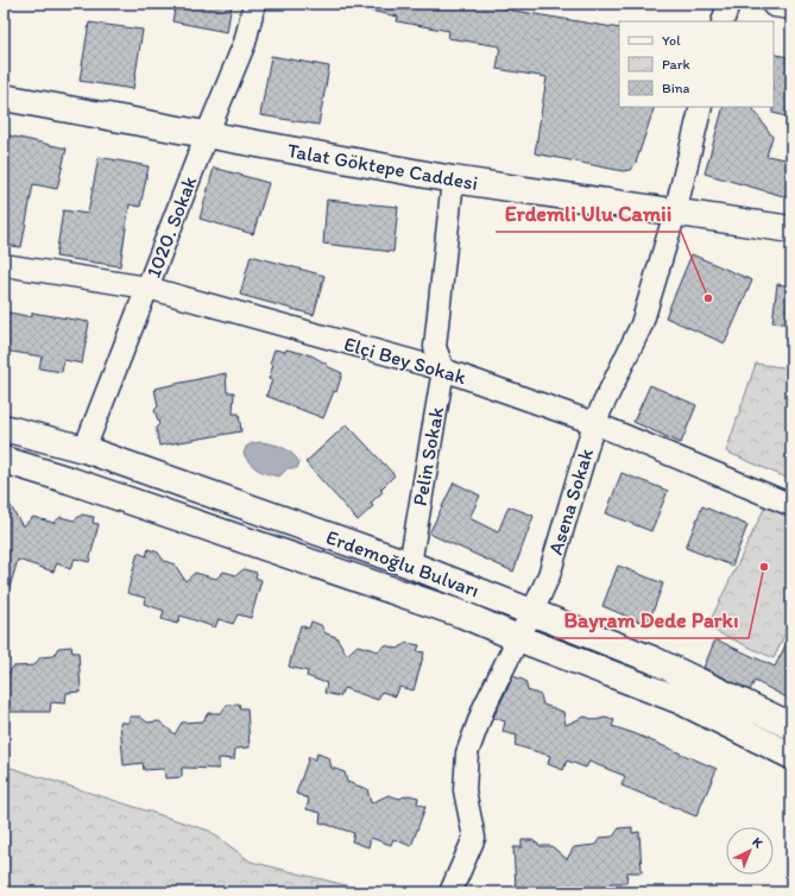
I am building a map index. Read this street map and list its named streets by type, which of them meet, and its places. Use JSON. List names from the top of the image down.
{
  "streets": {
    "main road": ["Talat Göktepe Caddesi", "Erdemoğlu Bulvarı"],
    "street": [
      "1020. Sokak",
      "Elçi Bey Sokak",
      "Pelin Sokak",
      "Asena Sokak"
    ]
  },
  "crossings": [
    ["Talat Göktepe Caddesi", "1020. Sokak"],
    ["Talat Göktepe Caddesi", "Pelin Sokak"],
    ["Talat Göktepe Caddesi", "Asena Sokak"],
    ["1020. Sokak", "Elçi Bey Sokak"],
    ["1020. Sokak", "Erdemoğlu Bulvarı"],
    ["Elçi Bey Sokak", "Pelin Sokak"],
    ["Elçi Bey Sokak", "Asena Sokak"],
    ["Pelin Sokak", "Erdemoğlu Bulvarı"],
    ["Asena Sokak", "Erdemoğlu Bulvarı"]
  ],
  "places": ["Erdemli Ulu Camii", "Bayram Dede Parkı"],
  "legend": ["Yol", "Park", "Bina"],
  "north": "top right"
}
